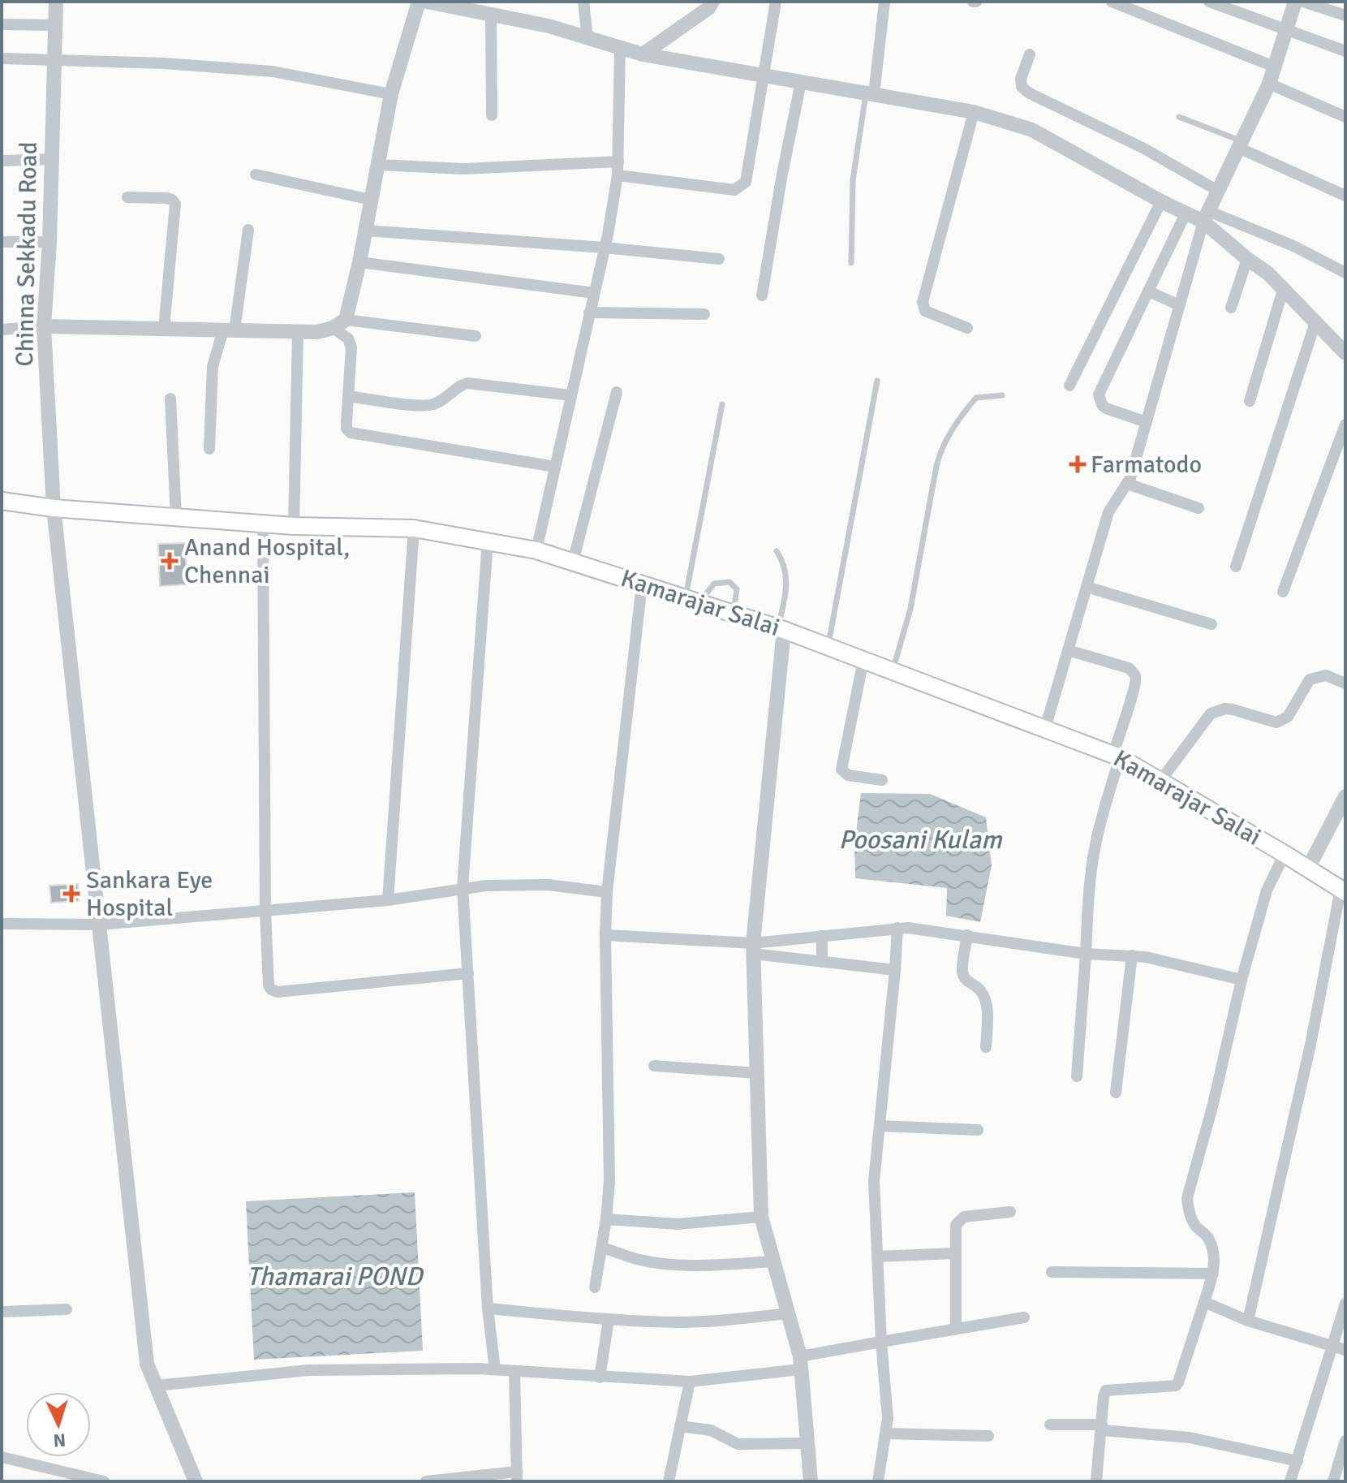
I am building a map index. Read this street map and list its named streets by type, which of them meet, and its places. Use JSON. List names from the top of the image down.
{
  "streets": {
    "main road": ["Kamarajar Salai"],
    "street": ["Chinna Sekkadu Road"]
  },
  "crossings": [
    ["Chinna Sekkadu Road", "Kamarajar Salai"]
  ],
  "water": ["Poosani Kulam", "Thamarai POND"],
  "places": {
    "health": ["Farmatodo", "Anand Hospital, Chennai", "Sankara Eye Hospital"]
  },
  "north": "bottom"
}
